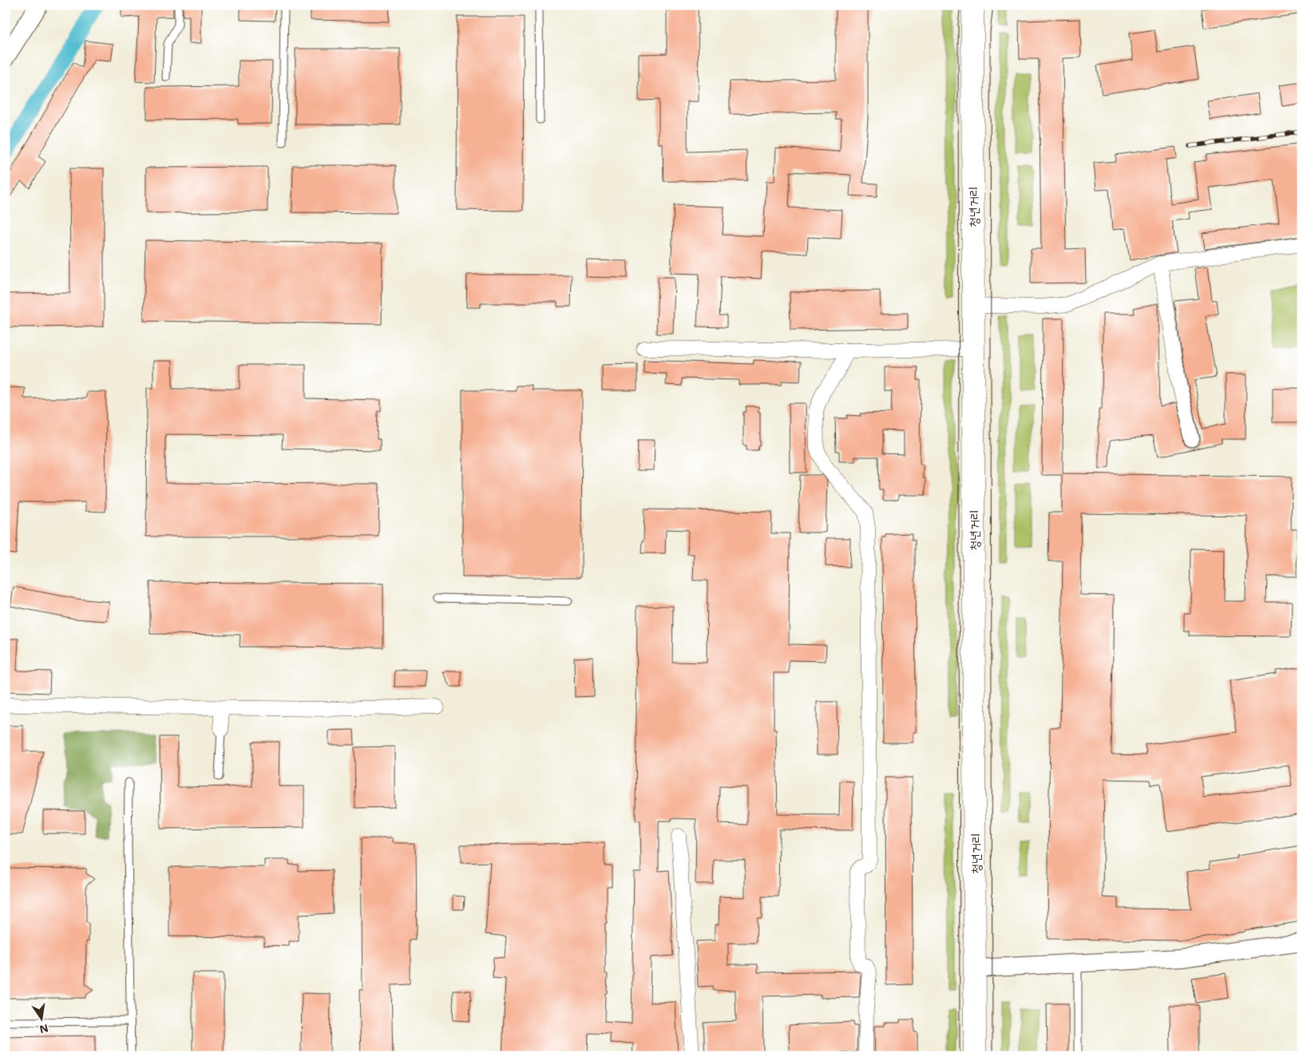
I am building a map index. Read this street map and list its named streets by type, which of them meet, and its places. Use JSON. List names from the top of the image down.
{
  "streets": {
    "main road": ["청년거리"]
  },
  "north": "bottom"
}
